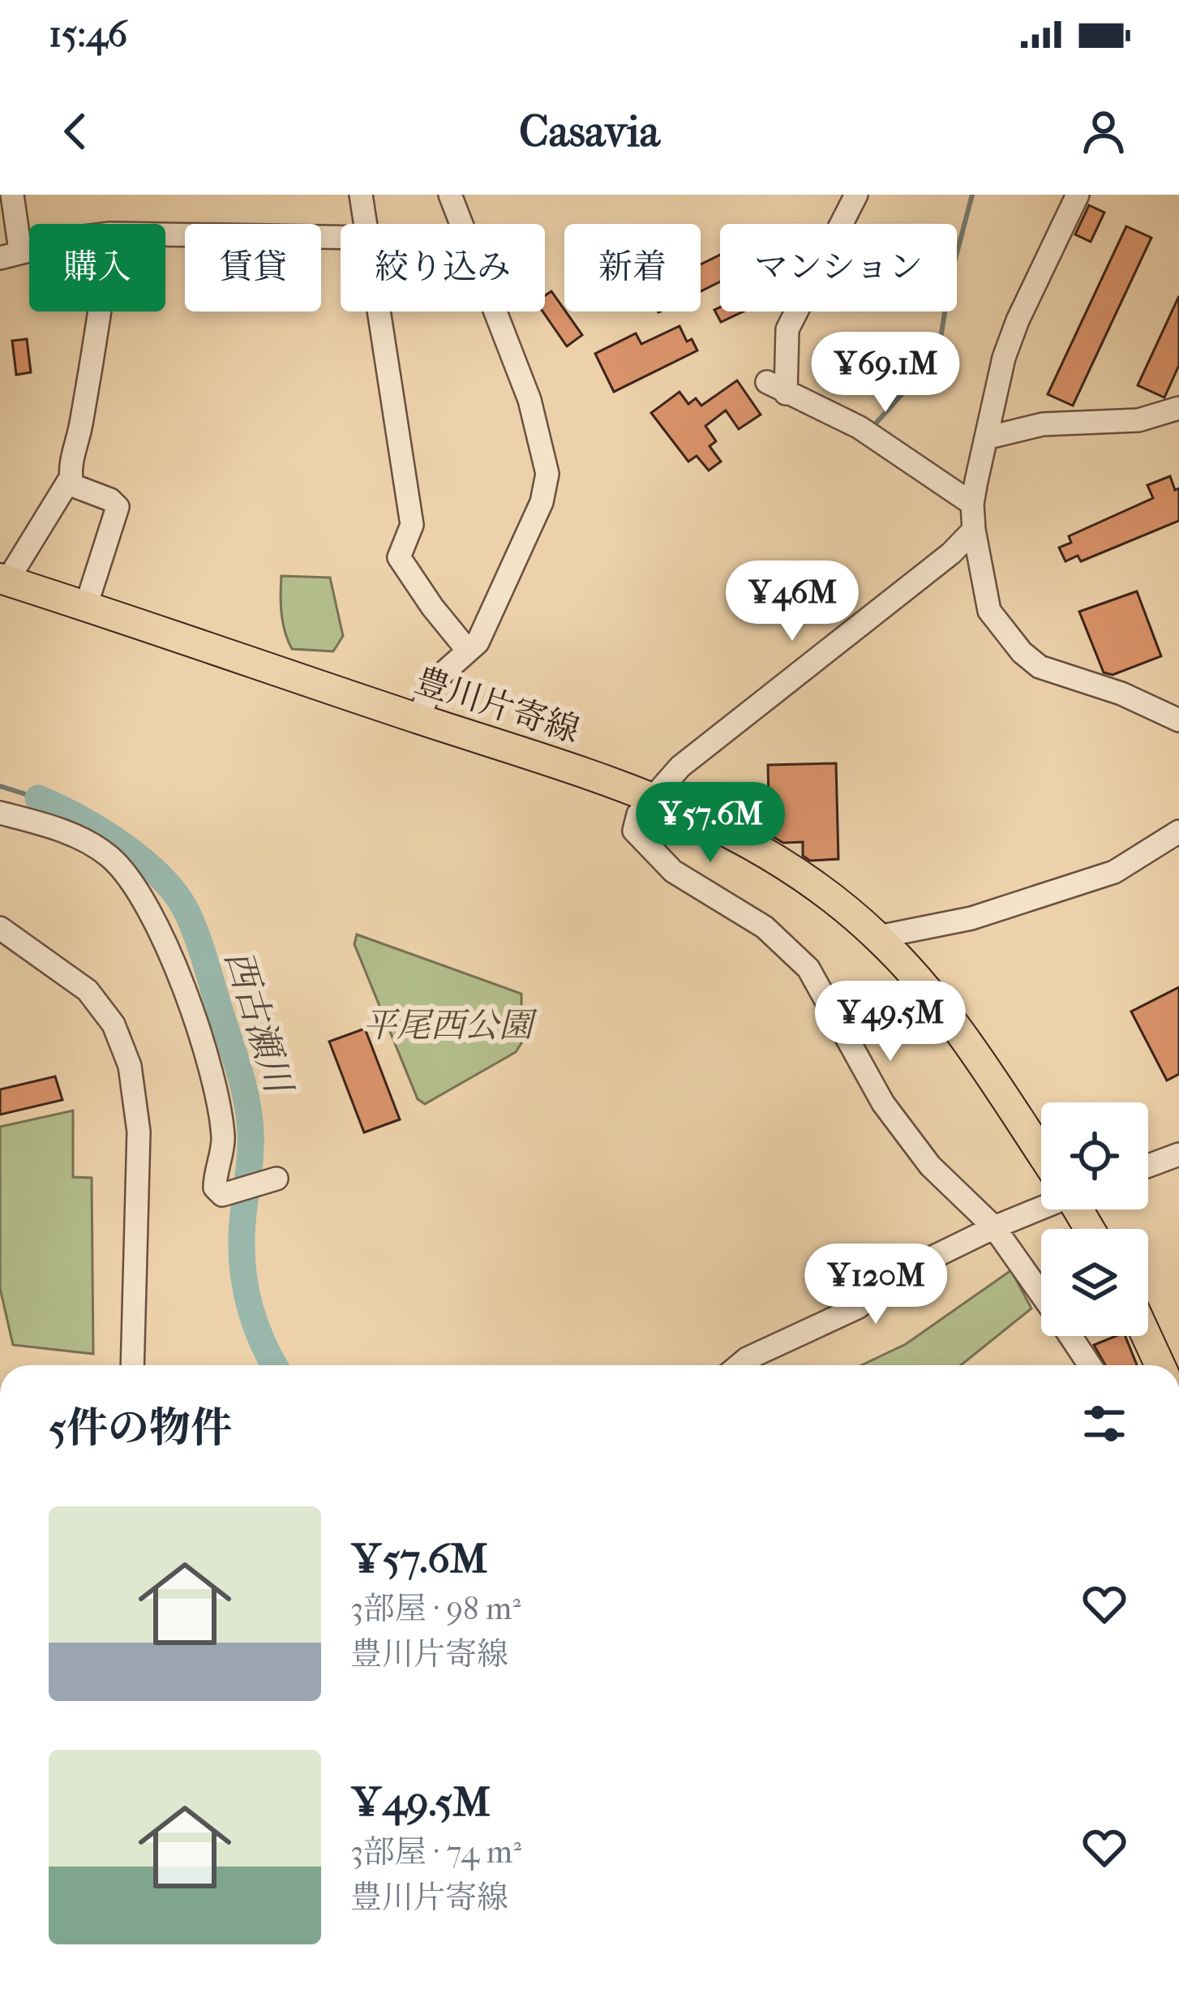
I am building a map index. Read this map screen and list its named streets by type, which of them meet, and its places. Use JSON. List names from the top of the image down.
{
  "streets": {
    "main road": ["豊川片寄線"]
  },
  "water": ["西古瀬川"],
  "parks": ["平尾西公園"],
  "page": {
    "status": "15:46",
    "header": "Casavia",
    "chip": [
      "購入",
      "賃貸",
      "絞り込み",
      "新着",
      "マンション"
    ],
    "price": [
      "¥69.1M",
      "¥46M",
      "¥57.6M",
      "¥49.5M",
      "¥120M"
    ],
    "heading": "5件の物件",
    "list": [
      {
        "name": "¥57.6M",
        "note": "3部屋 · 98 m² · 豊川片寄線"
      },
      {
        "name": "¥49.5M",
        "note": "3部屋 · 74 m² · 豊川片寄線"
      }
    ]
  }
}
